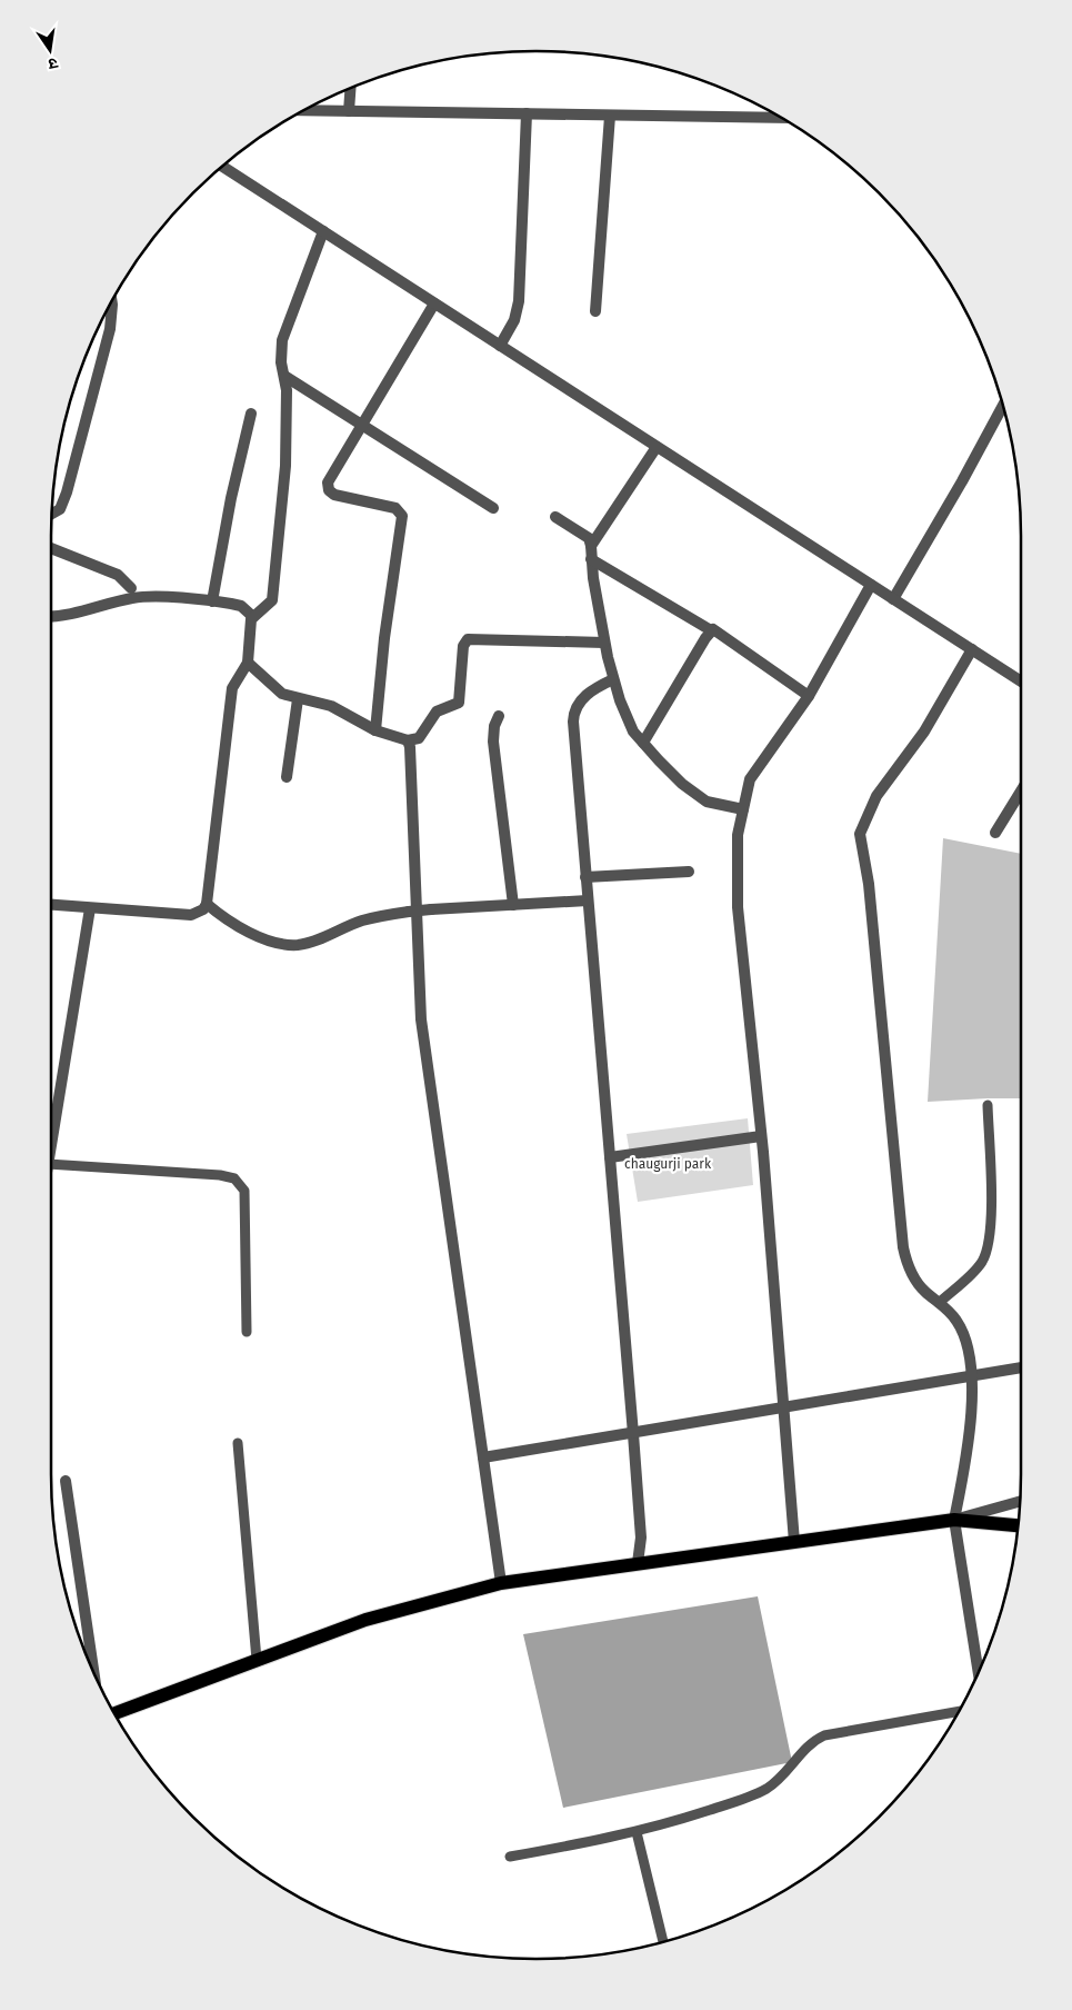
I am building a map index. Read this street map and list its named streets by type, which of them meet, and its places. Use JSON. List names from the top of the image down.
{
  "parks": ["chaugurji park"],
  "north": "bottom"
}
